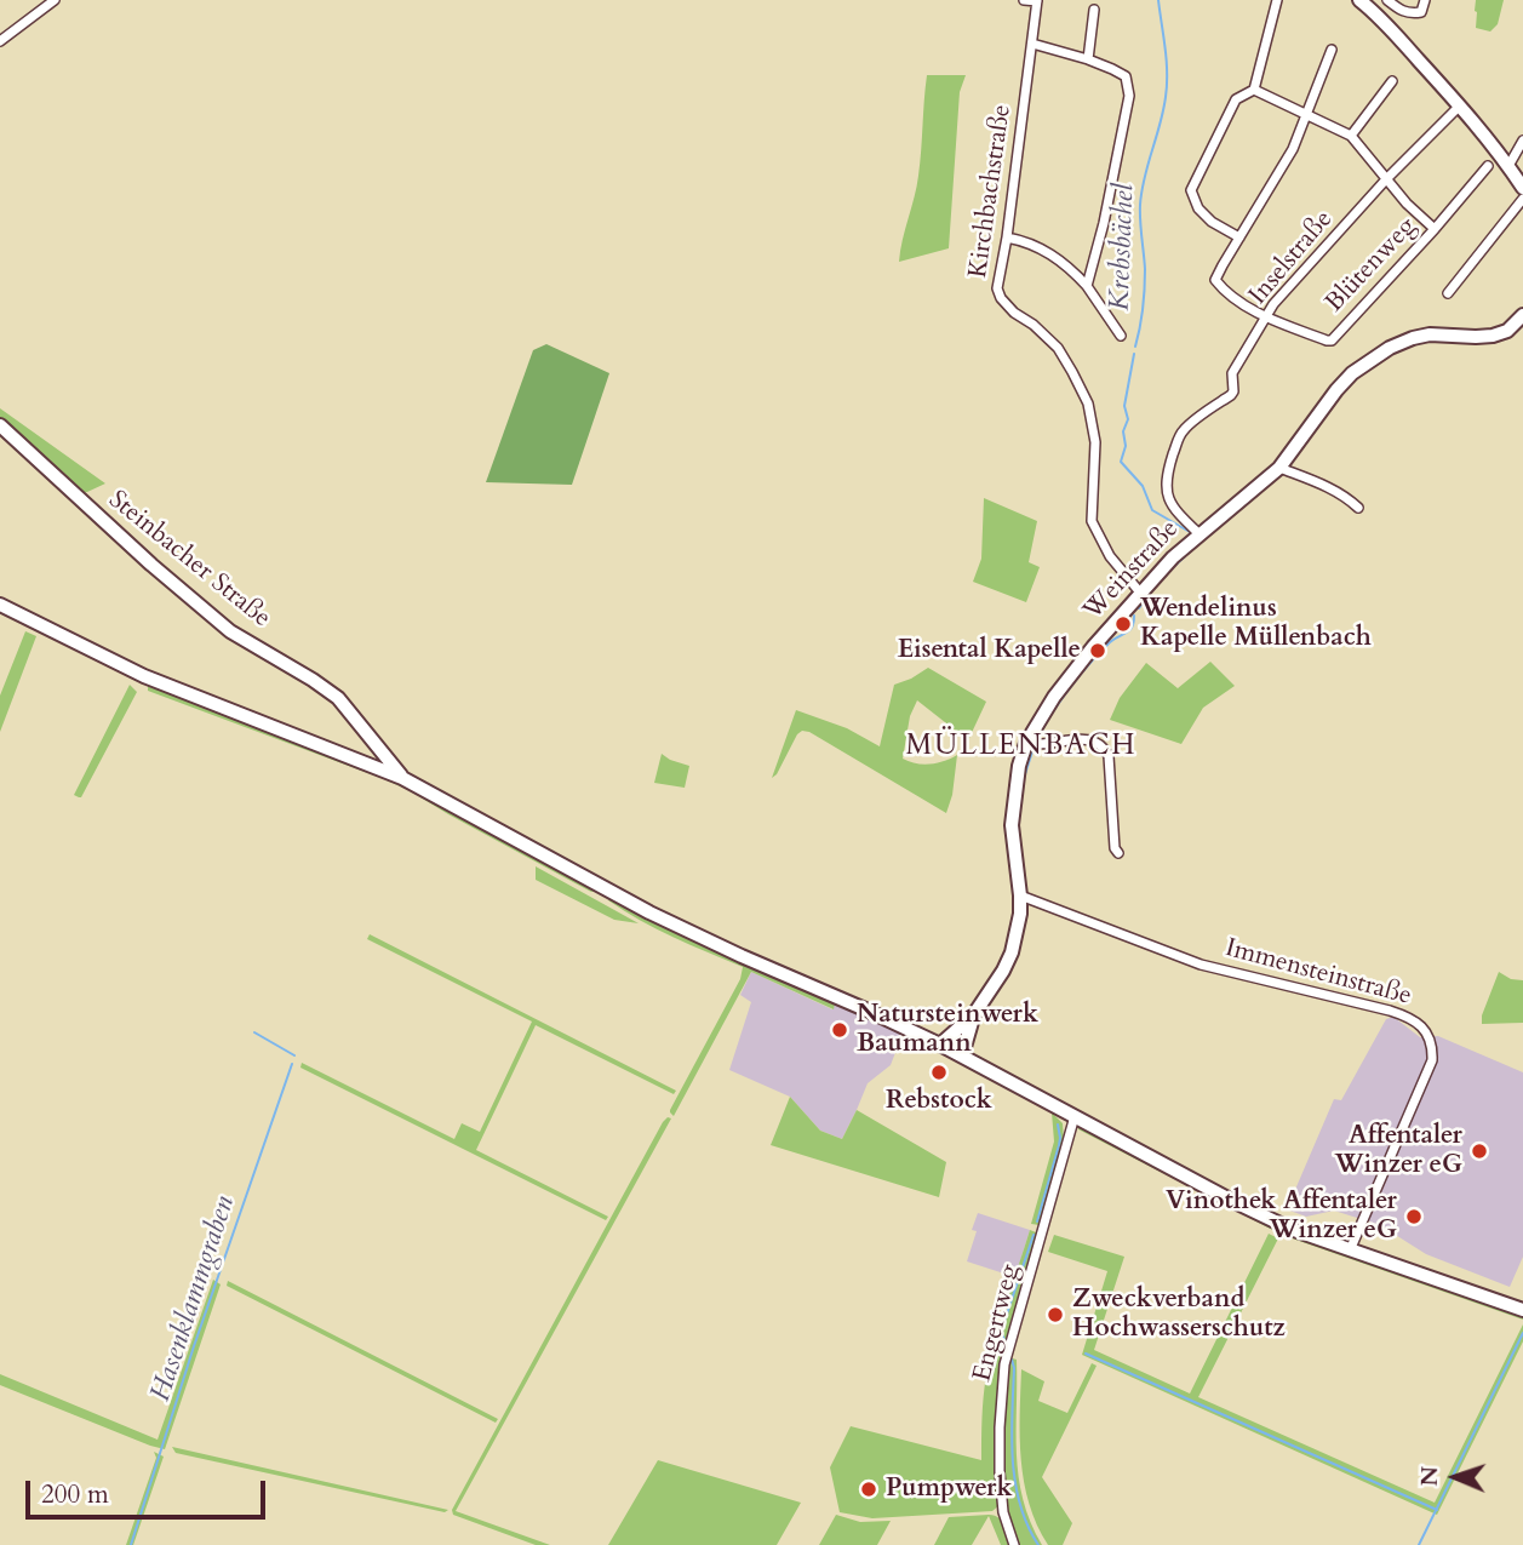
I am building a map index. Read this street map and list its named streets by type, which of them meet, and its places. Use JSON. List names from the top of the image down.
{
  "streets": {
    "main road": ["Steinbacher Straße", "Weinstraße"],
    "street": [
      "Kirchbachstraße",
      "Inselstraße",
      "Blütenweg",
      "Immensteinstraße",
      "Engertweg"
    ]
  },
  "crossings": [
    ["Kirchbachstraße", "Weinstraße"],
    ["Inselstraße", "Blütenweg"],
    ["Inselstraße", "Weinstraße"],
    ["Weinstraße", "Immensteinstraße"]
  ],
  "districts": ["MÜLLENBACH"],
  "water": ["Krebsbächel", "Hasenklammgraben"],
  "places": [
    "Wendelinus Kapelle Müllenbach",
    "Eisental Kapelle",
    "Natursteinwerk Baumann",
    "Rebstock",
    "Affentaler Winzer eG",
    "Vinothek Affentaler Winzer eG",
    "Zweckverband Hochwasserschutz",
    "Pumpwerk"
  ],
  "scale_bar": "200 m",
  "north": "left"
}
